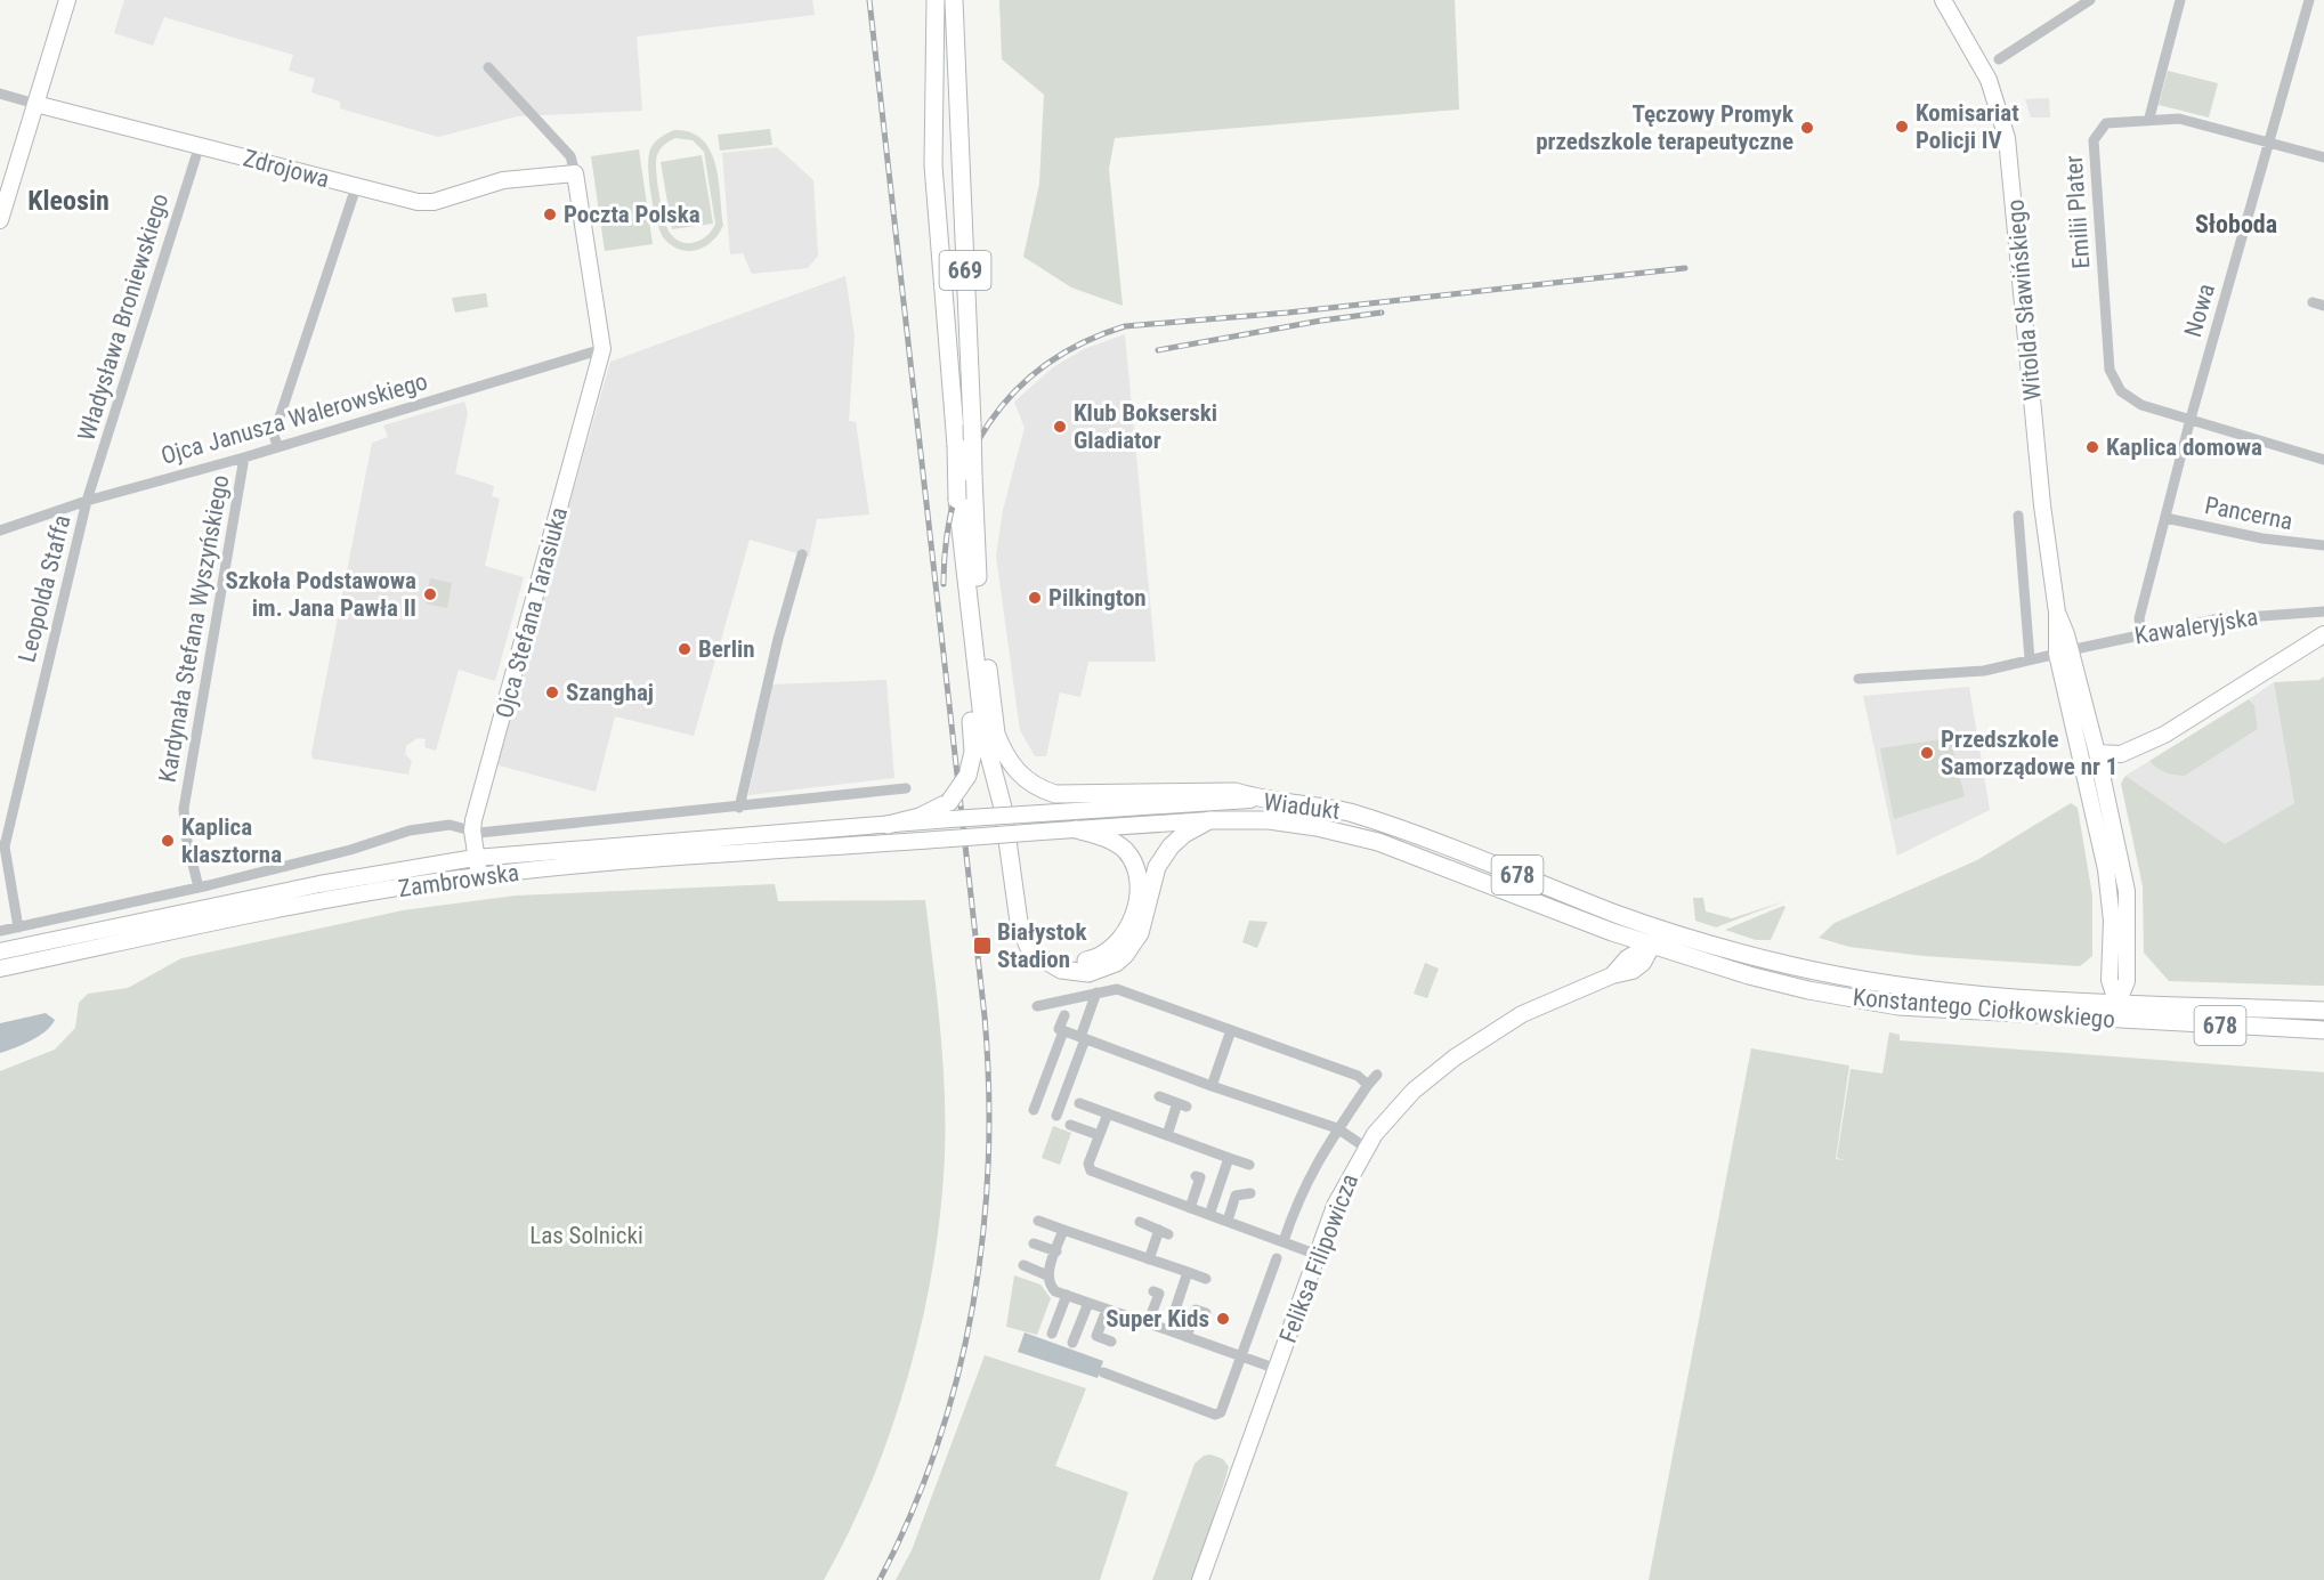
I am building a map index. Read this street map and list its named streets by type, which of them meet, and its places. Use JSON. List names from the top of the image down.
{
  "streets": {
    "main road": [
      "Zdrojowa",
      "669",
      "Witolda Sławińskiego",
      "Ojca Stefana Tarasiuka",
      "Kawaleryjska",
      "Wiadukt",
      "678",
      "Zambrowska",
      "Konstantego Ciołkowskiego",
      "Feliksa Filipowicza"
    ],
    "street": [
      "Emilii Plater",
      "Nowa",
      "Władysława Broniewskiego",
      "Ojca Janusza Walerowskiego",
      "Pancerna",
      "Leopolda Staffa",
      "Kardynała Stefana Wyszyńskiego"
    ]
  },
  "crossings": [
    ["Zdrojowa", "Władysława Broniewskiego"],
    ["Emilii Plater", "Nowa"],
    ["Witolda Sławińskiego", "Kawaleryjska"],
    ["Witolda Sławińskiego", "Konstantego Ciołkowskiego"],
    ["Nowa", "Pancerna"],
    ["Nowa", "Kawaleryjska"],
    ["Władysława Broniewskiego", "Ojca Janusza Walerowskiego"],
    ["Władysława Broniewskiego", "Leopolda Staffa"],
    ["Ojca Janusza Walerowskiego", "Leopolda Staffa"],
    ["Ojca Janusza Walerowskiego", "Ojca Stefana Tarasiuka"],
    ["Ojca Janusza Walerowskiego", "Kardynała Stefana Wyszyńskiego"],
    ["Ojca Stefana Tarasiuka", "Zambrowska"],
    ["Kardynała Stefana Wyszyńskiego", "Zambrowska"],
    ["Wiadukt", "Zambrowska"],
    ["Wiadukt", "Konstantego Ciołkowskiego"],
    ["Wiadukt", "Feliksa Filipowicza"],
    ["Konstantego Ciołkowskiego", "Feliksa Filipowicza"]
  ],
  "districts": ["Kleosin", "Słoboda"],
  "parks": ["Las Solnicki"],
  "places": {
    "other": [
      "Komisariat Policji IV",
      "Tęczowy Promyk przedszkole terapeutyczne",
      "Poczta Polska",
      "Klub Bokserski Gladiator",
      "Kaplica domowa",
      "Szkoła Podstawowa im. Jana Pawła II",
      "Pilkington",
      "Berlin",
      "Szanghaj",
      "Przedszkole Samorządowe nr 1",
      "Kaplica klasztorna",
      "Super Kids"
    ],
    "transit": ["Białystok Stadion"]
  }
}
